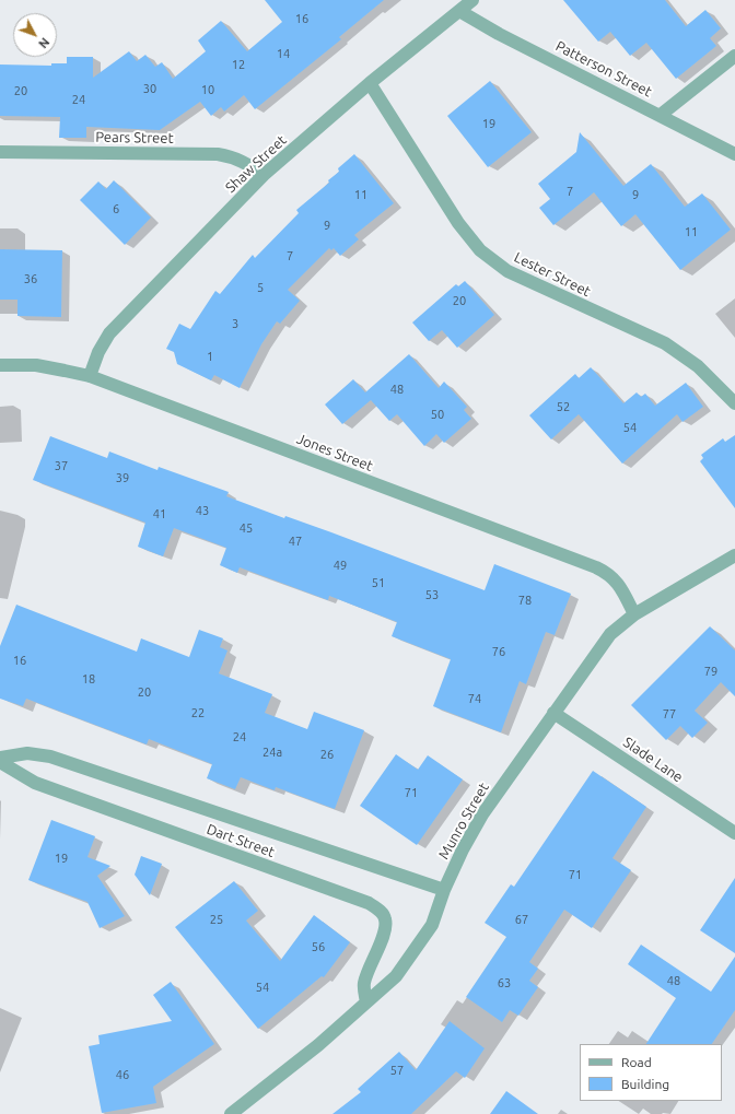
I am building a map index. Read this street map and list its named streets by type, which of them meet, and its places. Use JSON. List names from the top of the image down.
{
  "streets": {
    "street": [
      "Patterson Street",
      "Pears Street",
      "Shaw Street",
      "Lester Street",
      "Jones Street",
      "Slade Lane",
      "Munro Street",
      "Dart Street"
    ]
  },
  "crossings": [
    ["Patterson Street", "Shaw Street"],
    ["Pears Street", "Shaw Street"],
    ["Shaw Street", "Lester Street"],
    ["Shaw Street", "Jones Street"],
    ["Jones Street", "Munro Street"],
    ["Slade Lane", "Munro Street"],
    ["Munro Street", "Dart Street"]
  ],
  "house_numbers": [
    "16",
    "14",
    "12",
    "30",
    "10",
    "20",
    "24",
    "19",
    "7",
    "11",
    "9",
    "6",
    "9",
    "11",
    "7",
    "36",
    "5",
    "20",
    "3",
    "1",
    "48",
    "52",
    "50",
    "54",
    "37",
    "39",
    "43",
    "41",
    "45",
    "47",
    "49",
    "51",
    "53",
    "78",
    "76",
    "16",
    "79",
    "18",
    "20",
    "74",
    "22",
    "77",
    "24",
    "24a",
    "26",
    "71",
    "19",
    "71",
    "25",
    "67",
    "56",
    "48",
    "63",
    "54",
    "57",
    "46"
  ],
  "legend": ["Road", "Building"],
  "north": "bottom right"
}
